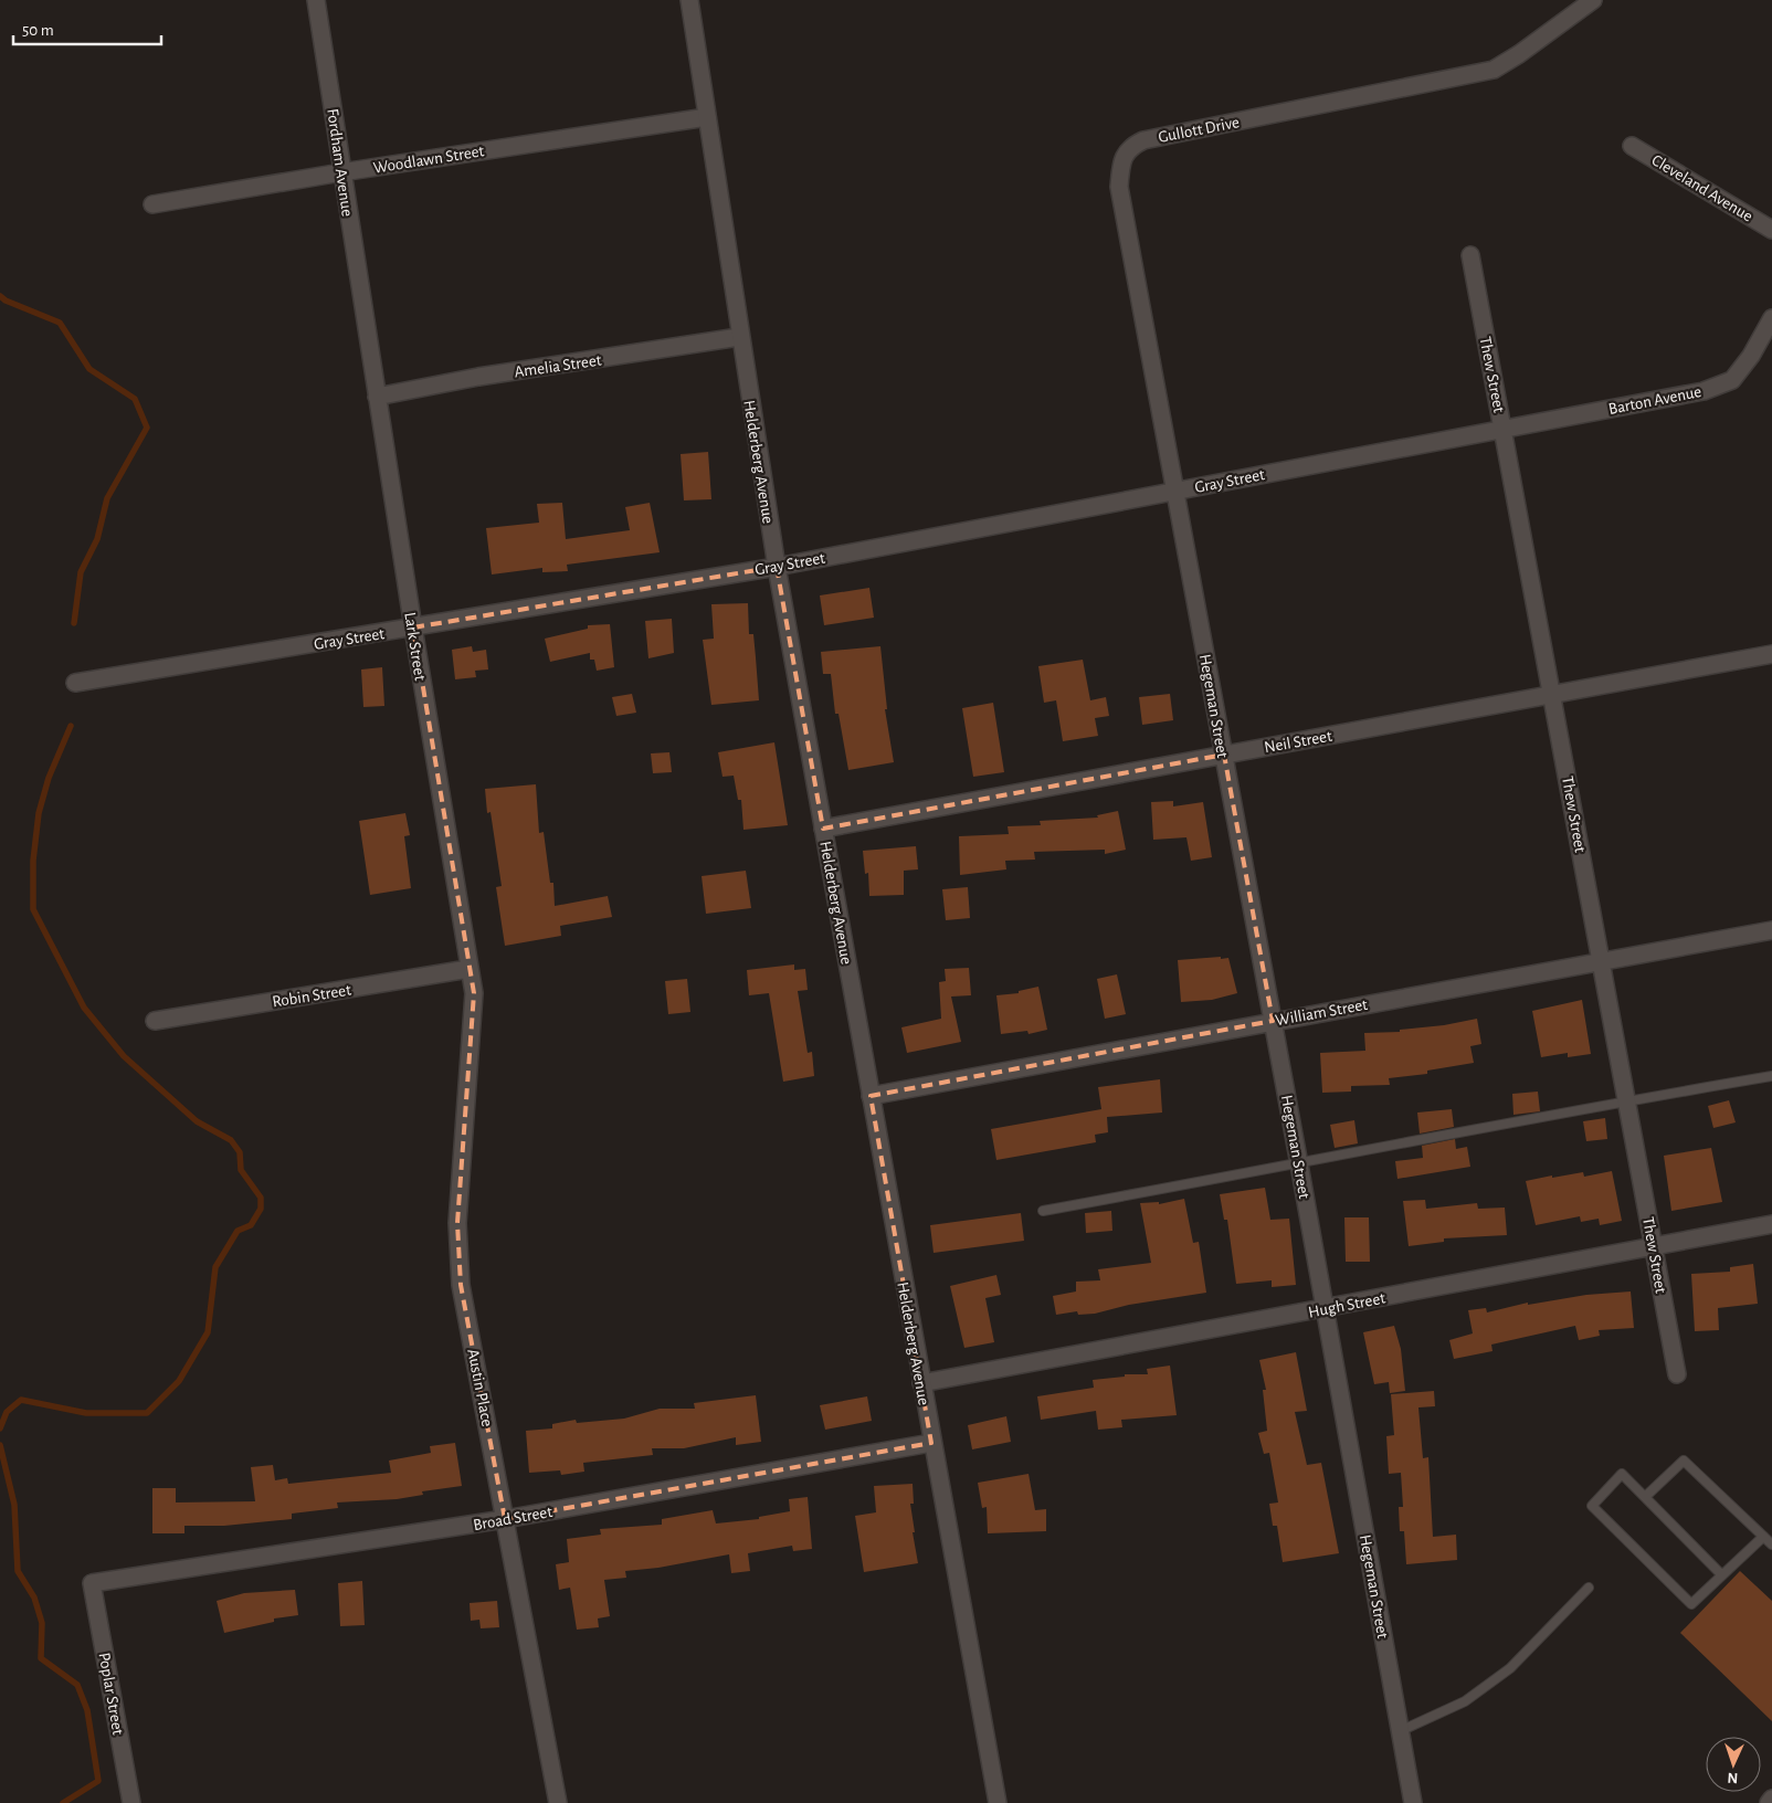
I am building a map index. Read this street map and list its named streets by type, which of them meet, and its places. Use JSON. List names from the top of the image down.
{
  "streets": {
    "street": [
      "Gullott Drive",
      "Woodlawn Street",
      "Fordham Avenue",
      "Cleveland Avenue",
      "Amelia Street",
      "Thew Street",
      "Barton Avenue",
      "Helderberg Avenue",
      "Gray Street",
      "Lark Street",
      "Hegeman Street",
      "Neil Street",
      "Robin Street",
      "William Street",
      "Hugh Street",
      "Austin Place",
      "Broad Street",
      "Poplar Street"
    ]
  },
  "crossings": [
    ["Gullott Drive", "Gray Street"],
    ["Gullott Drive", "Hegeman Street"],
    ["Woodlawn Street", "Fordham Avenue"],
    ["Woodlawn Street", "Helderberg Avenue"],
    ["Fordham Avenue", "Lark Street"],
    ["Amelia Street", "Helderberg Avenue"],
    ["Amelia Street", "Lark Street"],
    ["Thew Street", "Barton Avenue"],
    ["Thew Street", "Gray Street"],
    ["Thew Street", "Neil Street"],
    ["Thew Street", "William Street"],
    ["Thew Street", "Hugh Street"],
    ["Barton Avenue", "Gray Street"],
    ["Helderberg Avenue", "Gray Street"],
    ["Helderberg Avenue", "Neil Street"],
    ["Helderberg Avenue", "William Street"],
    ["Helderberg Avenue", "Hugh Street"],
    ["Helderberg Avenue", "Broad Street"],
    ["Gray Street", "Lark Street"],
    ["Gray Street", "Hegeman Street"],
    ["Lark Street", "Robin Street"],
    ["Lark Street", "Austin Place"],
    ["Hegeman Street", "Neil Street"],
    ["Hegeman Street", "William Street"],
    ["Hegeman Street", "Hugh Street"],
    ["Robin Street", "Austin Place"],
    ["Austin Place", "Broad Street"],
    ["Broad Street", "Poplar Street"]
  ],
  "scale_bar": "50 m",
  "north": "bottom"
}
